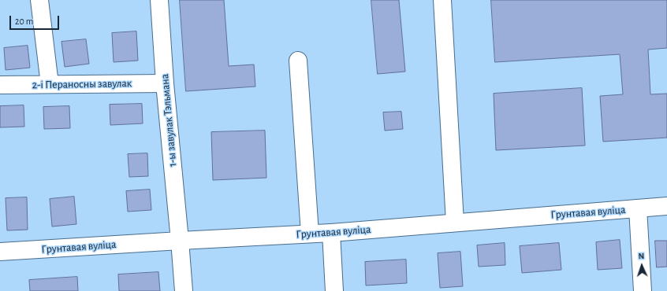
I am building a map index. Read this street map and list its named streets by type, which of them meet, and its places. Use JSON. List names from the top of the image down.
{
  "streets": {
    "main road": ["2-і Пераносны завулак", "1-ы завулак Тэльмана", "Грунтавая вуліца"]
  },
  "crossings": [
    ["2-і Пераносны завулак", "1-ы завулак Тэльмана"],
    ["1-ы завулак Тэльмана", "Грунтавая вуліца"]
  ],
  "scale_bar": "20 m",
  "north": "top"
}
